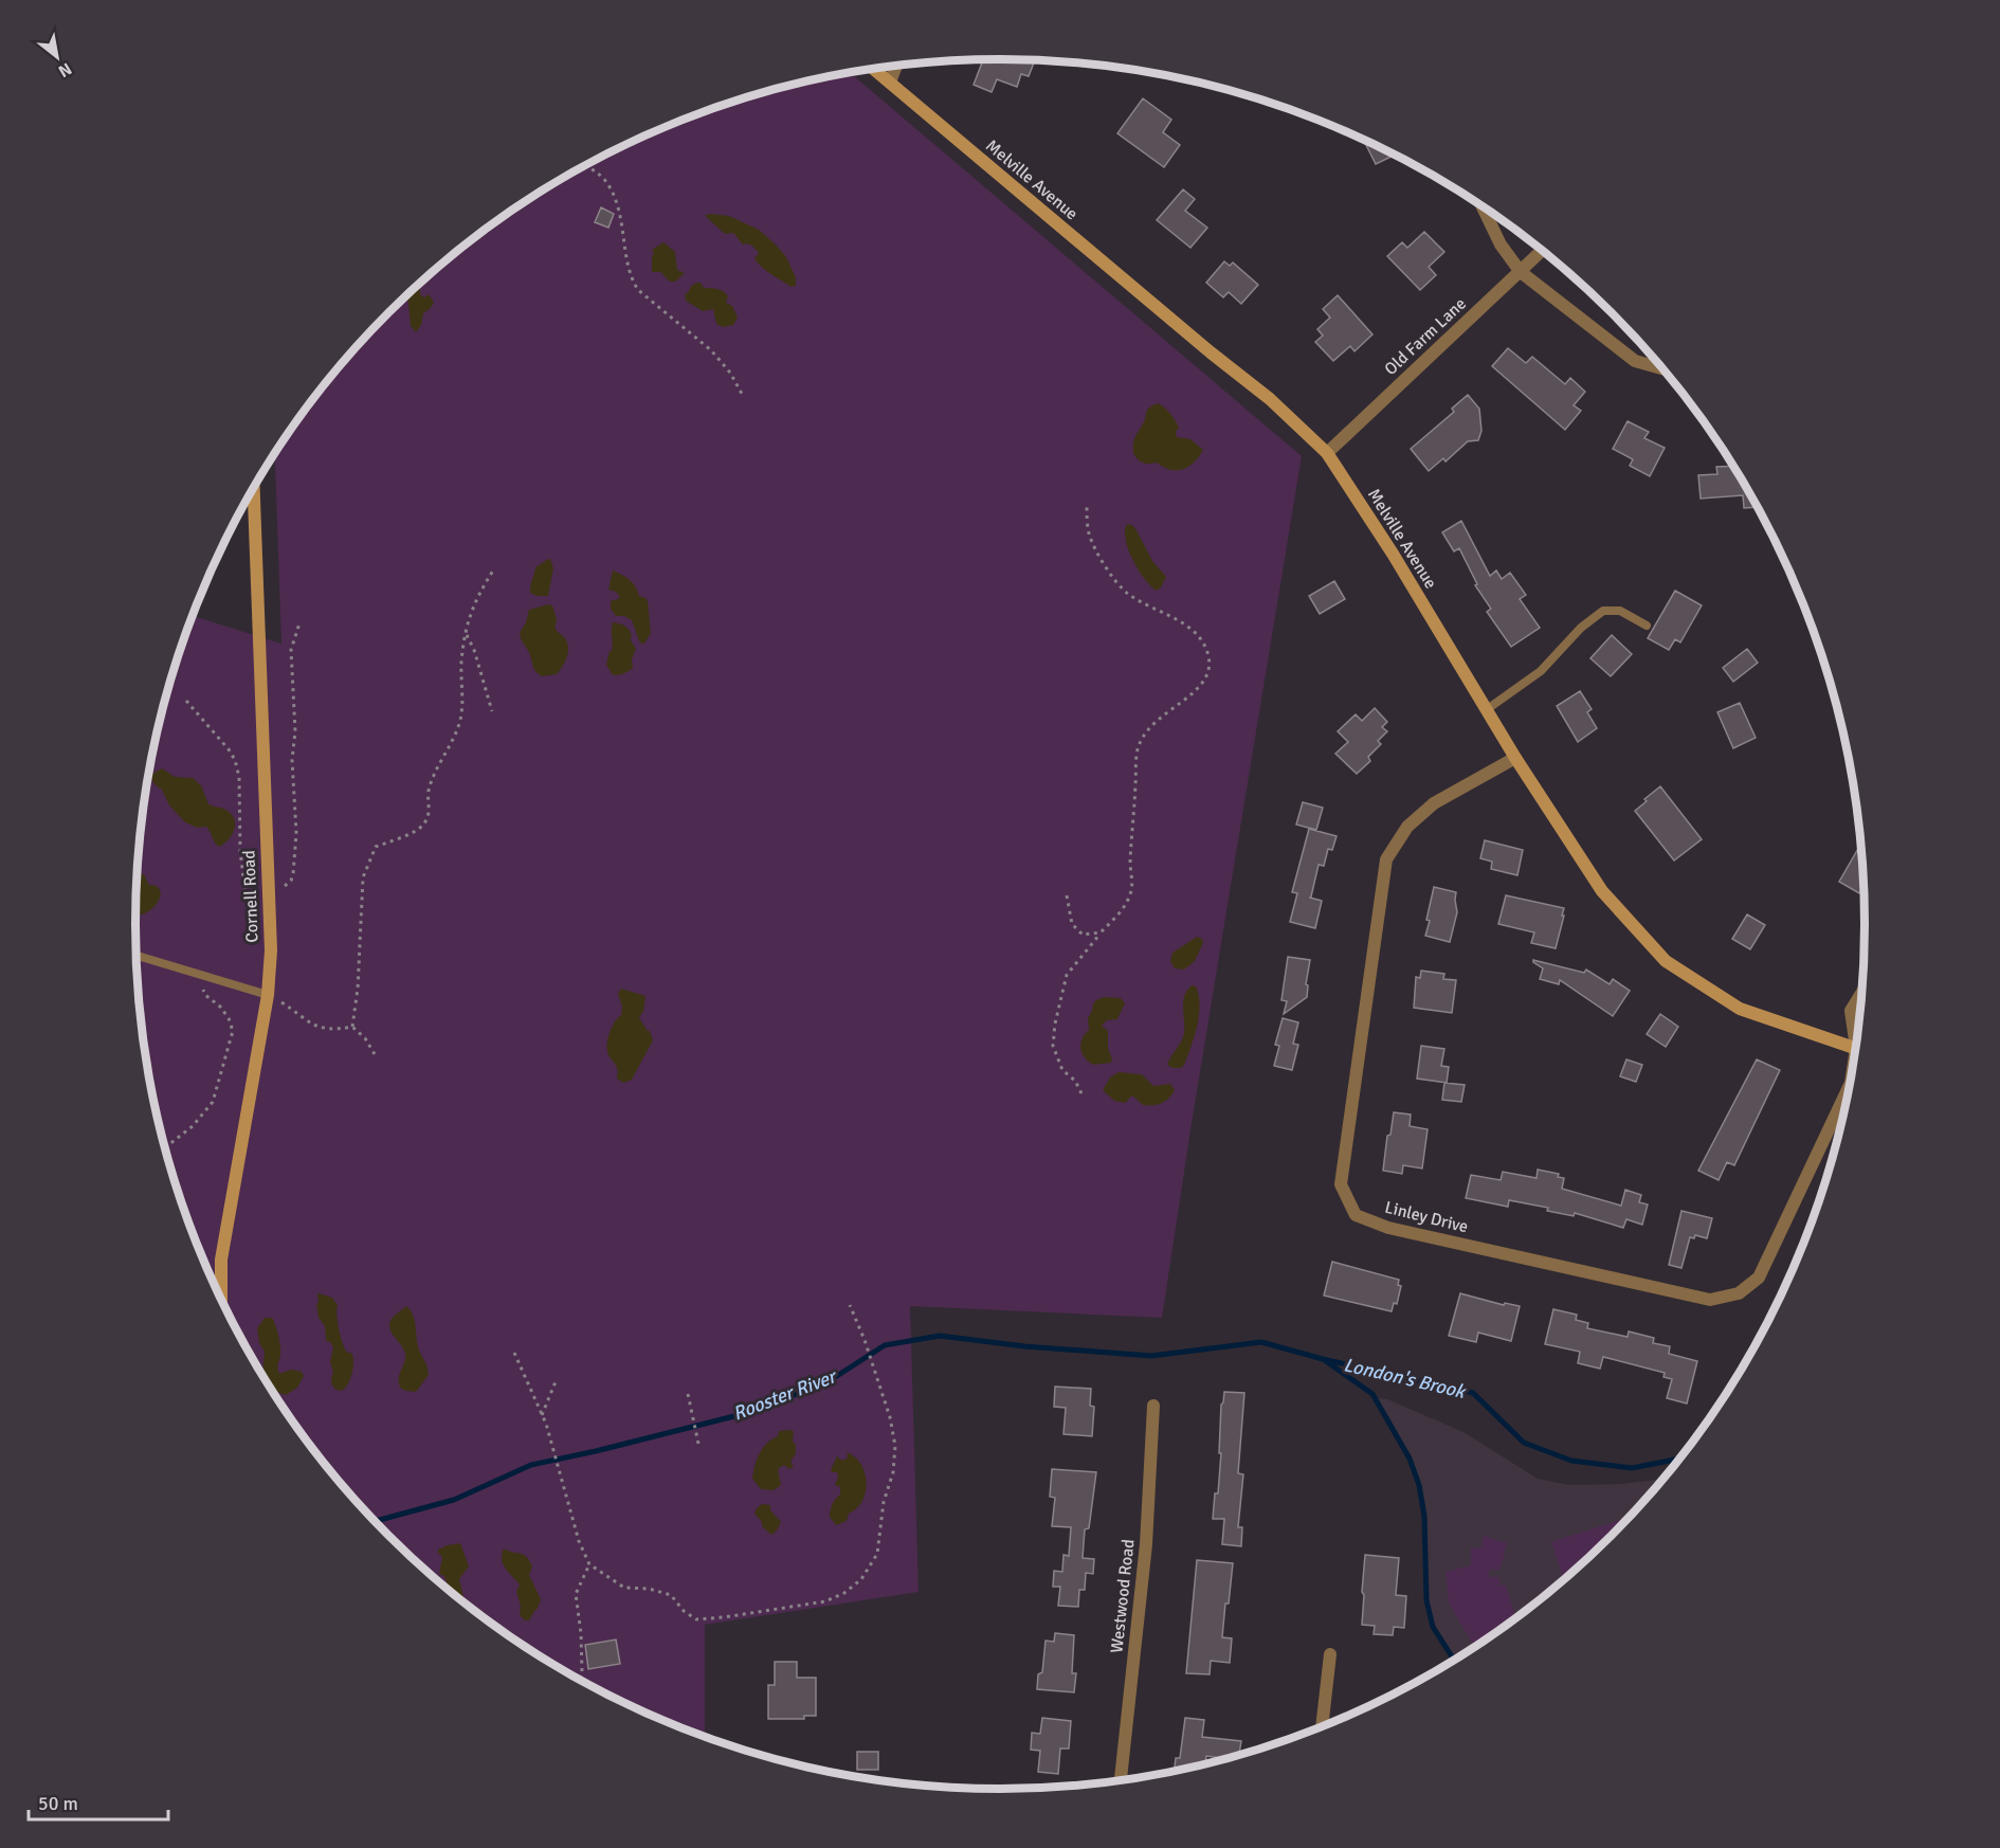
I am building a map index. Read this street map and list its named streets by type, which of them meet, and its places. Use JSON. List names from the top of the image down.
{
  "streets": {
    "street": [
      "Melville Avenue",
      "Old Farm Lane",
      "Cornell Road",
      "Linley Drive",
      "Westwood Road"
    ]
  },
  "crossings": [
    ["Melville Avenue", "Old Farm Lane"],
    ["Melville Avenue", "Linley Drive"]
  ],
  "water": ["London's Brook", "Rooster River"],
  "scale_bar": "50 m",
  "north": "bottom right"
}
